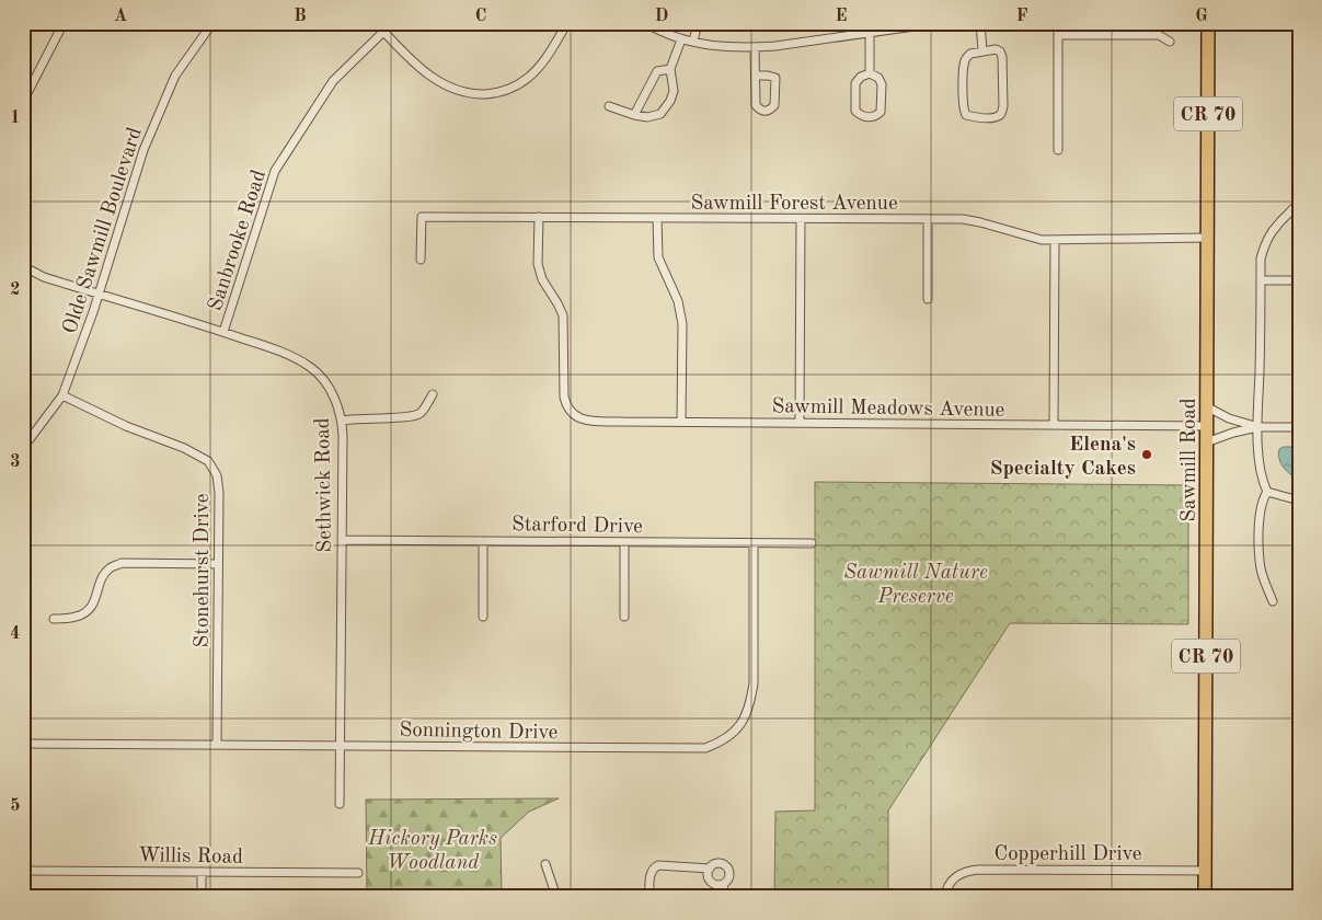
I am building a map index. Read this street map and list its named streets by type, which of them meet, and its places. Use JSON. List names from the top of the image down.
{
  "streets": {
    "main road": ["CR 70", "Sawmill Road"],
    "street": [
      "Sawmill Forest Avenue",
      "Olde Sawmill Boulevard",
      "Sanbrooke Road",
      "Sawmill Meadows Avenue",
      "Sethwick Road",
      "Starford Drive",
      "Stonehurst Drive",
      "Sonnington Drive",
      "Copperhill Drive",
      "Willis Road"
    ]
  },
  "crossings": [
    ["Sawmill Forest Avenue", "Sawmill Meadows Avenue"],
    ["Sawmill Forest Avenue", "Sawmill Road"],
    ["Olde Sawmill Boulevard", "Sethwick Road"],
    ["Olde Sawmill Boulevard", "Stonehurst Drive"],
    ["Sanbrooke Road", "Sethwick Road"],
    ["Sawmill Meadows Avenue", "Sawmill Road"],
    ["Sawmill Road", "Copperhill Drive"],
    ["Sethwick Road", "Starford Drive"],
    ["Sethwick Road", "Sonnington Drive"],
    ["Starford Drive", "Sonnington Drive"],
    ["Stonehurst Drive", "Sonnington Drive"]
  ],
  "parks": ["Sawmill Nature Preserve", "Hickory Parks Woodland"],
  "places": ["Elena's Specialty Cakes"],
  "grid": {
    "columns": [
      "A",
      "B",
      "C",
      "D",
      "E",
      "F",
      "G"
    ],
    "rows": [
      "1",
      "2",
      "3",
      "4",
      "5"
    ]
  }
}
